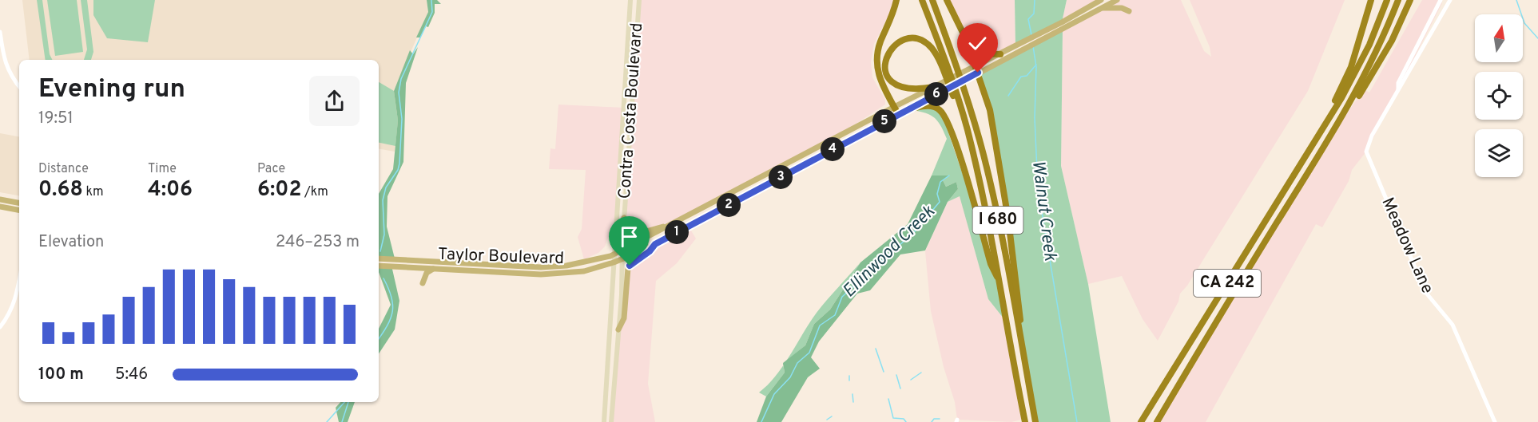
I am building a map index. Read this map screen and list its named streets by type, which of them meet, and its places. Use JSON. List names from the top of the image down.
{
  "streets": {
    "highway": ["I 680", "CA 242"],
    "main road": ["Contra Costa Boulevard", "Taylor Boulevard"],
    "street": ["Meadow Lane"]
  },
  "crossings": [
    ["Contra Costa Boulevard", "Taylor Boulevard"]
  ],
  "water": ["Walnut Creek", "Ellinwood Creek"],
  "north": "top",
  "page": {
    "heading": ["Evening run", "19:51"],
    "pins": [
      "6",
      "5",
      "4",
      "3",
      "2",
      "1"
    ],
    "stats": [
      ["Distance", "0.68 km"],
      ["Time", "4:06"],
      ["Pace", "6:02 /km"]
    ],
    "chart": ["Elevation", "246–253 m"],
    "list": [
      {
        "name": "100 m",
        "note": "5:46"
      }
    ]
  }
}
